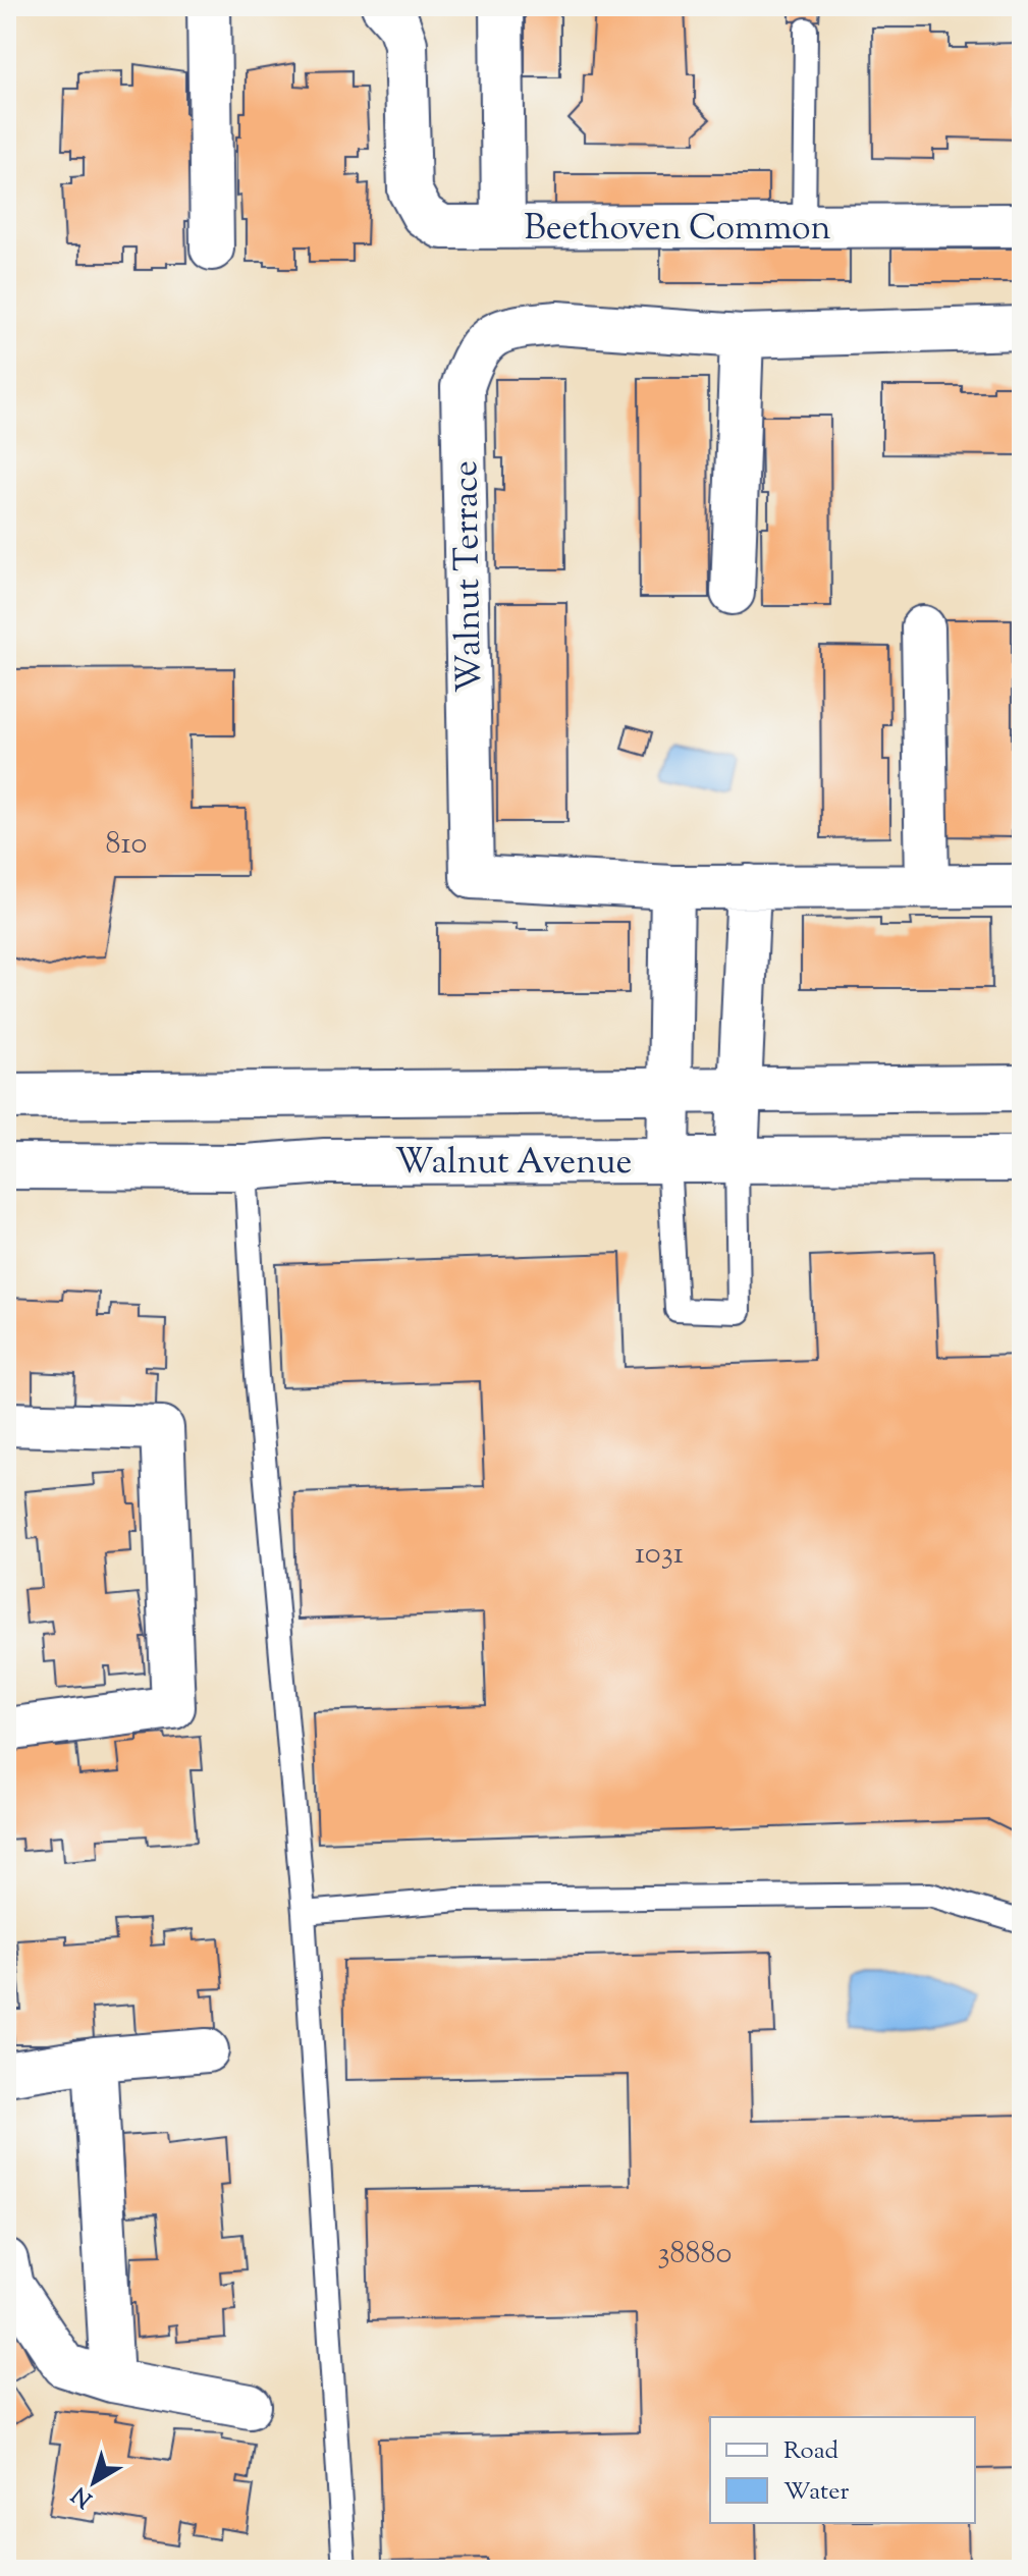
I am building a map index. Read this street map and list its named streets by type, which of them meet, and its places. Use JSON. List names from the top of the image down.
{
  "streets": {
    "main road": ["Walnut Avenue"],
    "street": ["Beethoven Common", "Walnut Terrace"]
  },
  "house_numbers": ["810", "1031", "38880"],
  "legend": ["Road", "Water"],
  "north": "bottom left"
}
